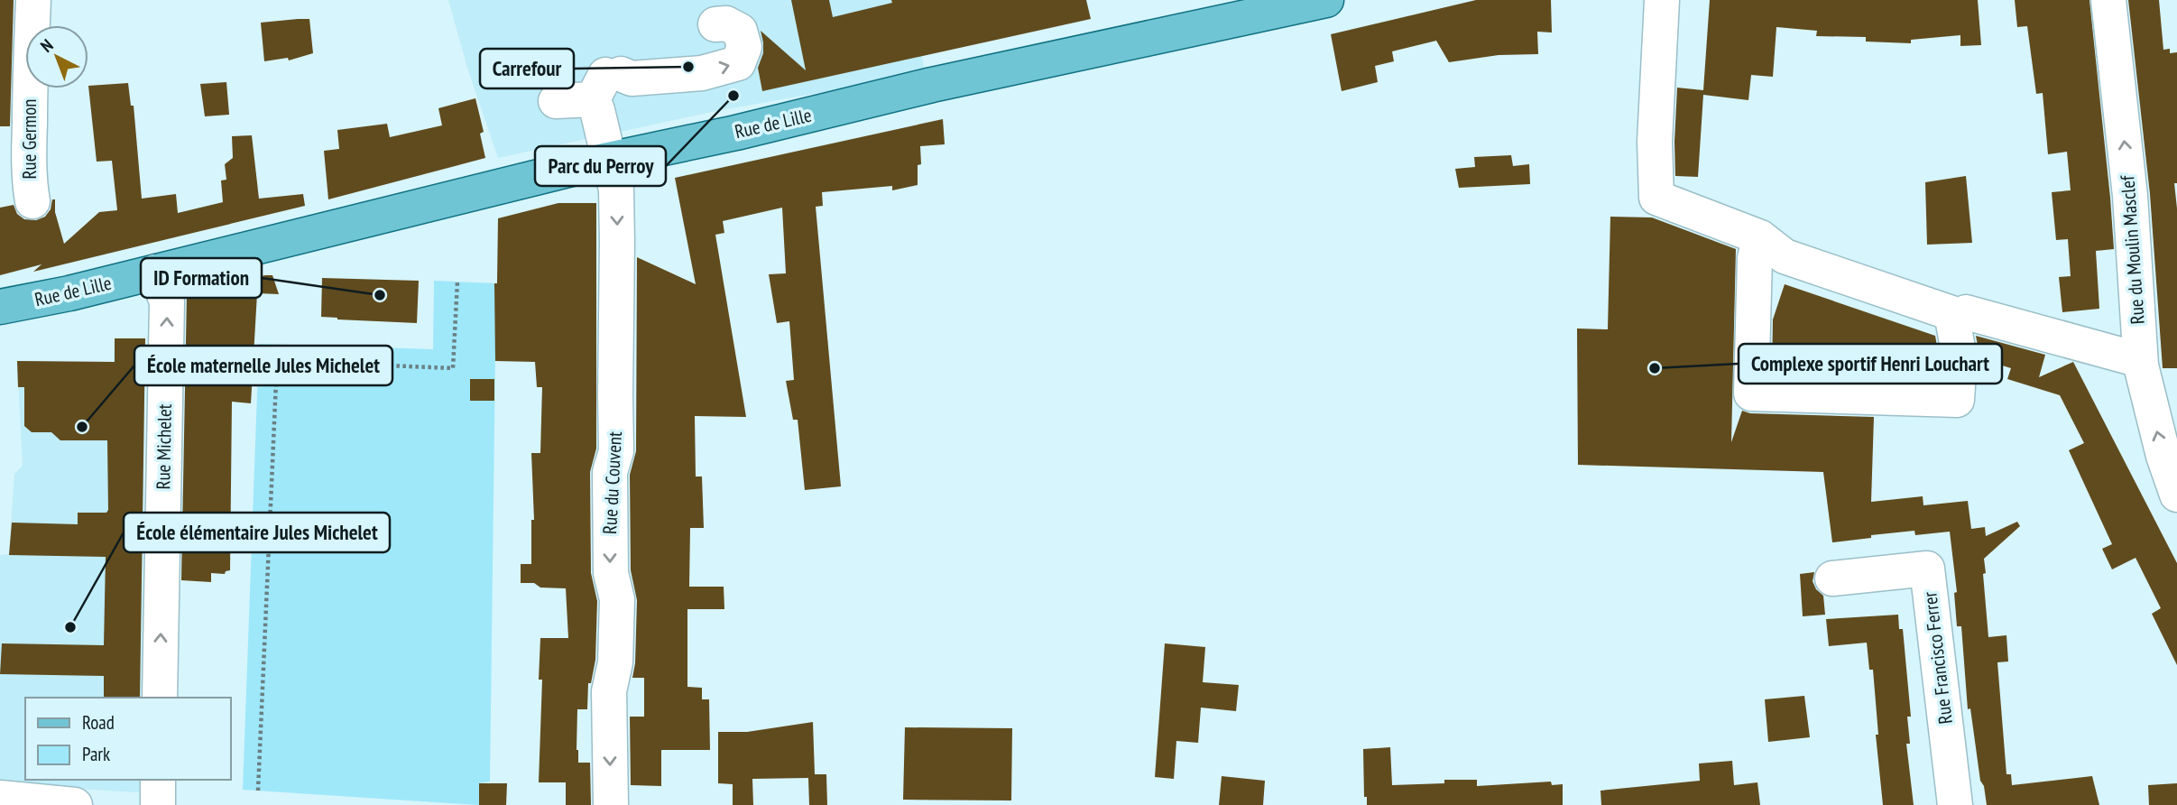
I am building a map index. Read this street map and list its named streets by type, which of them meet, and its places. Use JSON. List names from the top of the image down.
{
  "streets": {
    "main road": ["Rue de Lille"],
    "street": [
      "Rue Germon",
      "Rue du Moulin Masclef",
      "Rue Michelet",
      "Rue du Couvent",
      "Rue Francisco Ferrer"
    ]
  },
  "crossings": [
    ["Rue de Lille", "Rue Michelet"],
    ["Rue de Lille", "Rue du Couvent"]
  ],
  "one_way": ["Rue du Moulin Masclef", "Rue Michelet", "Rue du Couvent"],
  "places": [
    "Carrefour",
    "Parc du Perroy",
    "ID Formation",
    "Complexe sportif Henri Louchart",
    "École maternelle Jules Michelet",
    "École élémentaire Jules Michelet"
  ],
  "legend": ["Road", "Park"],
  "north": "top left"
}
